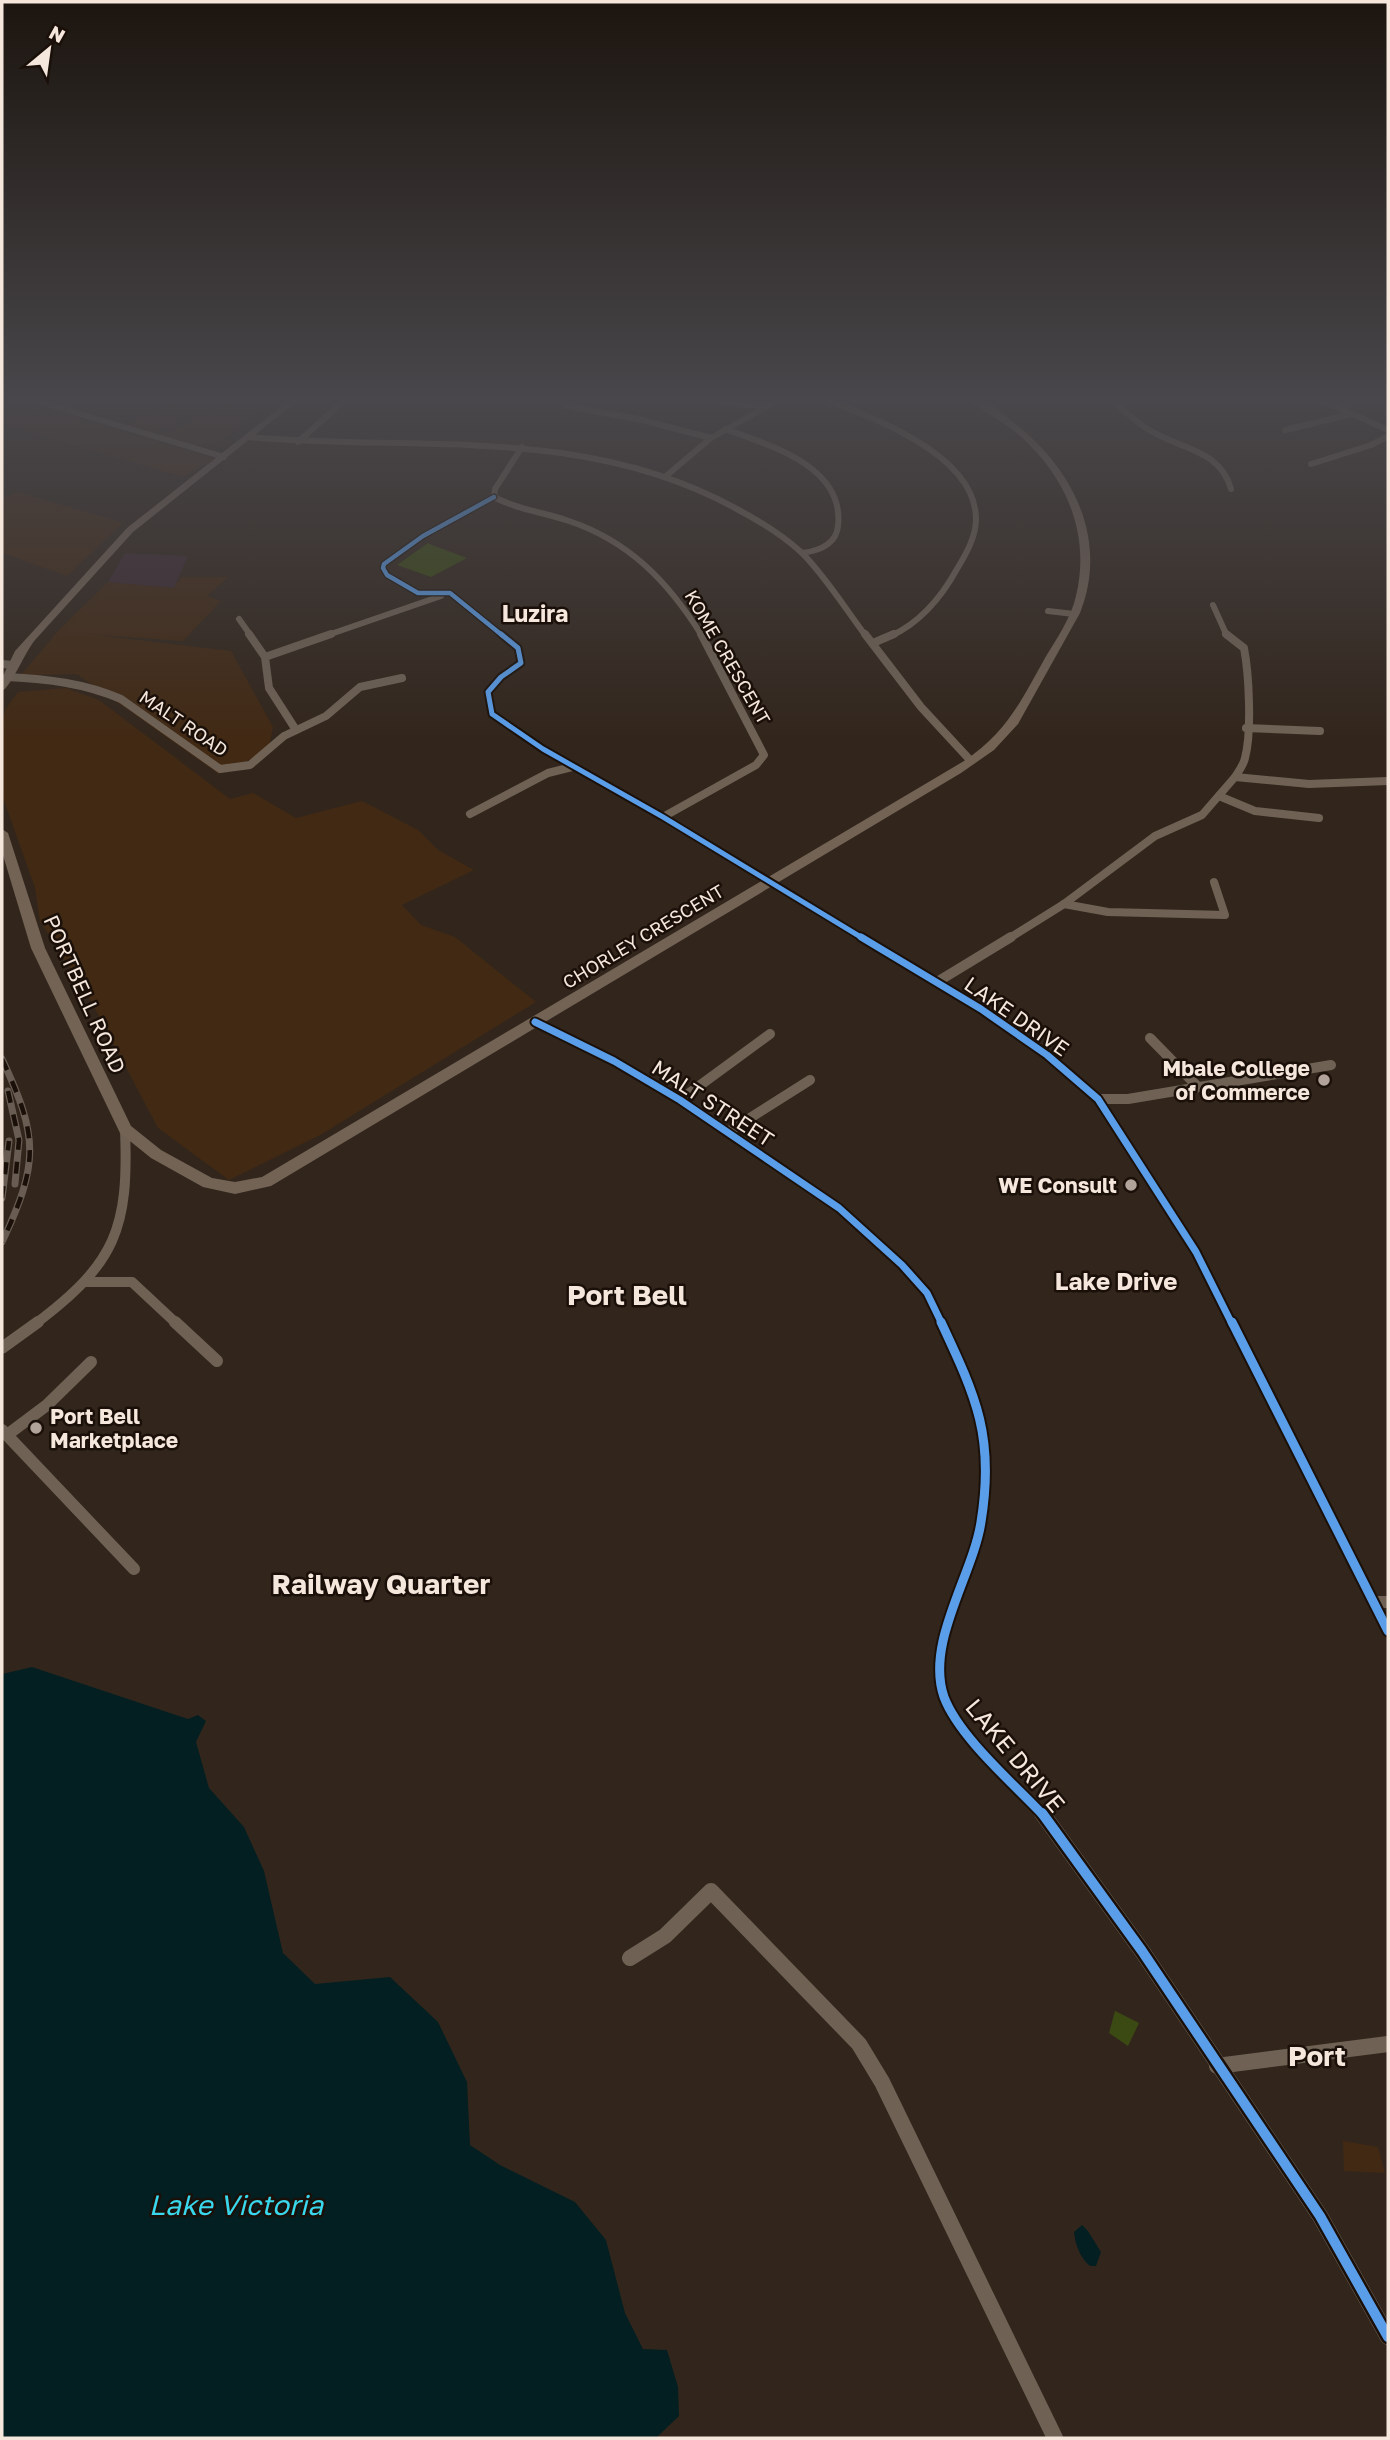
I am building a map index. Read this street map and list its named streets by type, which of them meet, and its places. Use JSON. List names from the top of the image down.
{
  "streets": {
    "main road": ["CHORLEY CRESCENT", "PORTBELL ROAD"],
    "street": [
      "KOME CRESCENT",
      "MALT ROAD",
      "LAKE DRIVE",
      "MALT STREET"
    ]
  },
  "crossings": [
    ["KOME CRESCENT", "LAKE DRIVE"],
    ["CHORLEY CRESCENT", "PORTBELL ROAD"],
    ["CHORLEY CRESCENT", "LAKE DRIVE"],
    ["CHORLEY CRESCENT", "MALT STREET"],
    ["LAKE DRIVE", "MALT STREET"]
  ],
  "districts": [
    "Luzira",
    "Lake Drive",
    "Port Bell",
    "Railway Quarter",
    "Port"
  ],
  "water": ["Lake Victoria"],
  "places": ["Mbale College of Commerce", "WE Consult", "Port Bell Marketplace"],
  "north": "top right"
}
